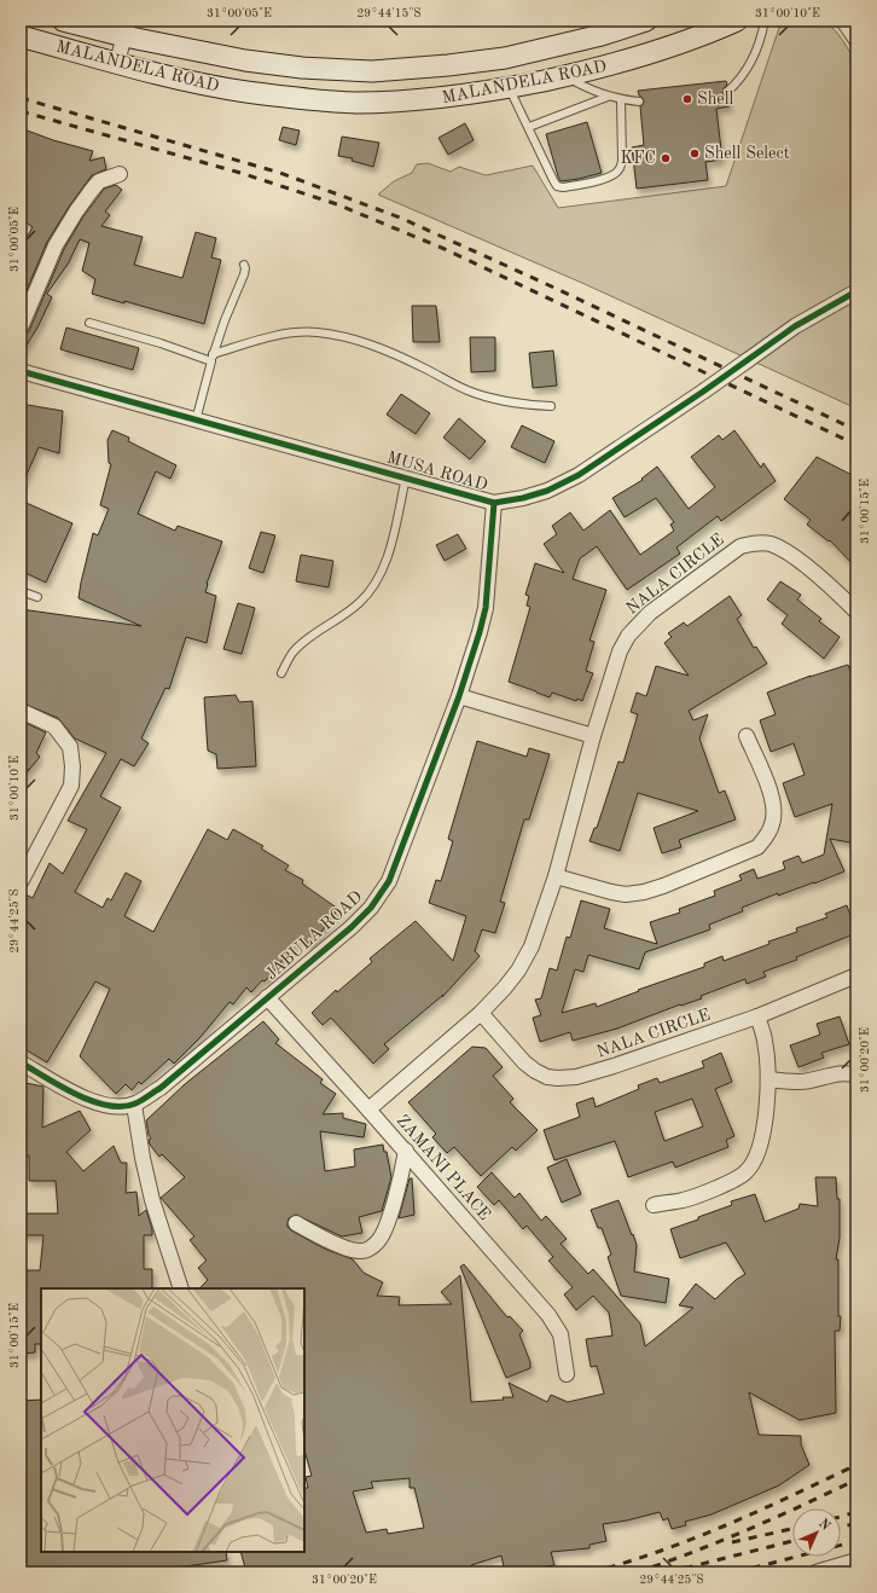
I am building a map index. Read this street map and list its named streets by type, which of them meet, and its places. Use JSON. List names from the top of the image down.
{
  "streets": {
    "main road": ["MALANDELA ROAD"],
    "street": [
      "MUSA ROAD",
      "NALA CIRCLE",
      "JABULA ROAD",
      "ZAMANI PLACE"
    ]
  },
  "crossings": [
    ["MUSA ROAD", "JABULA ROAD"],
    ["NALA CIRCLE", "ZAMANI PLACE"],
    ["JABULA ROAD", "ZAMANI PLACE"]
  ],
  "places": ["Shell", "Shell Select", "KFC"],
  "north": "top right",
  "coordinates": [
    "31°00'05\"E",
    "29°44'15\"S",
    "31°00'10\"E",
    "31°00'15\"E",
    "29°44'25\"S",
    "31°00'20\"E"
  ]
}
